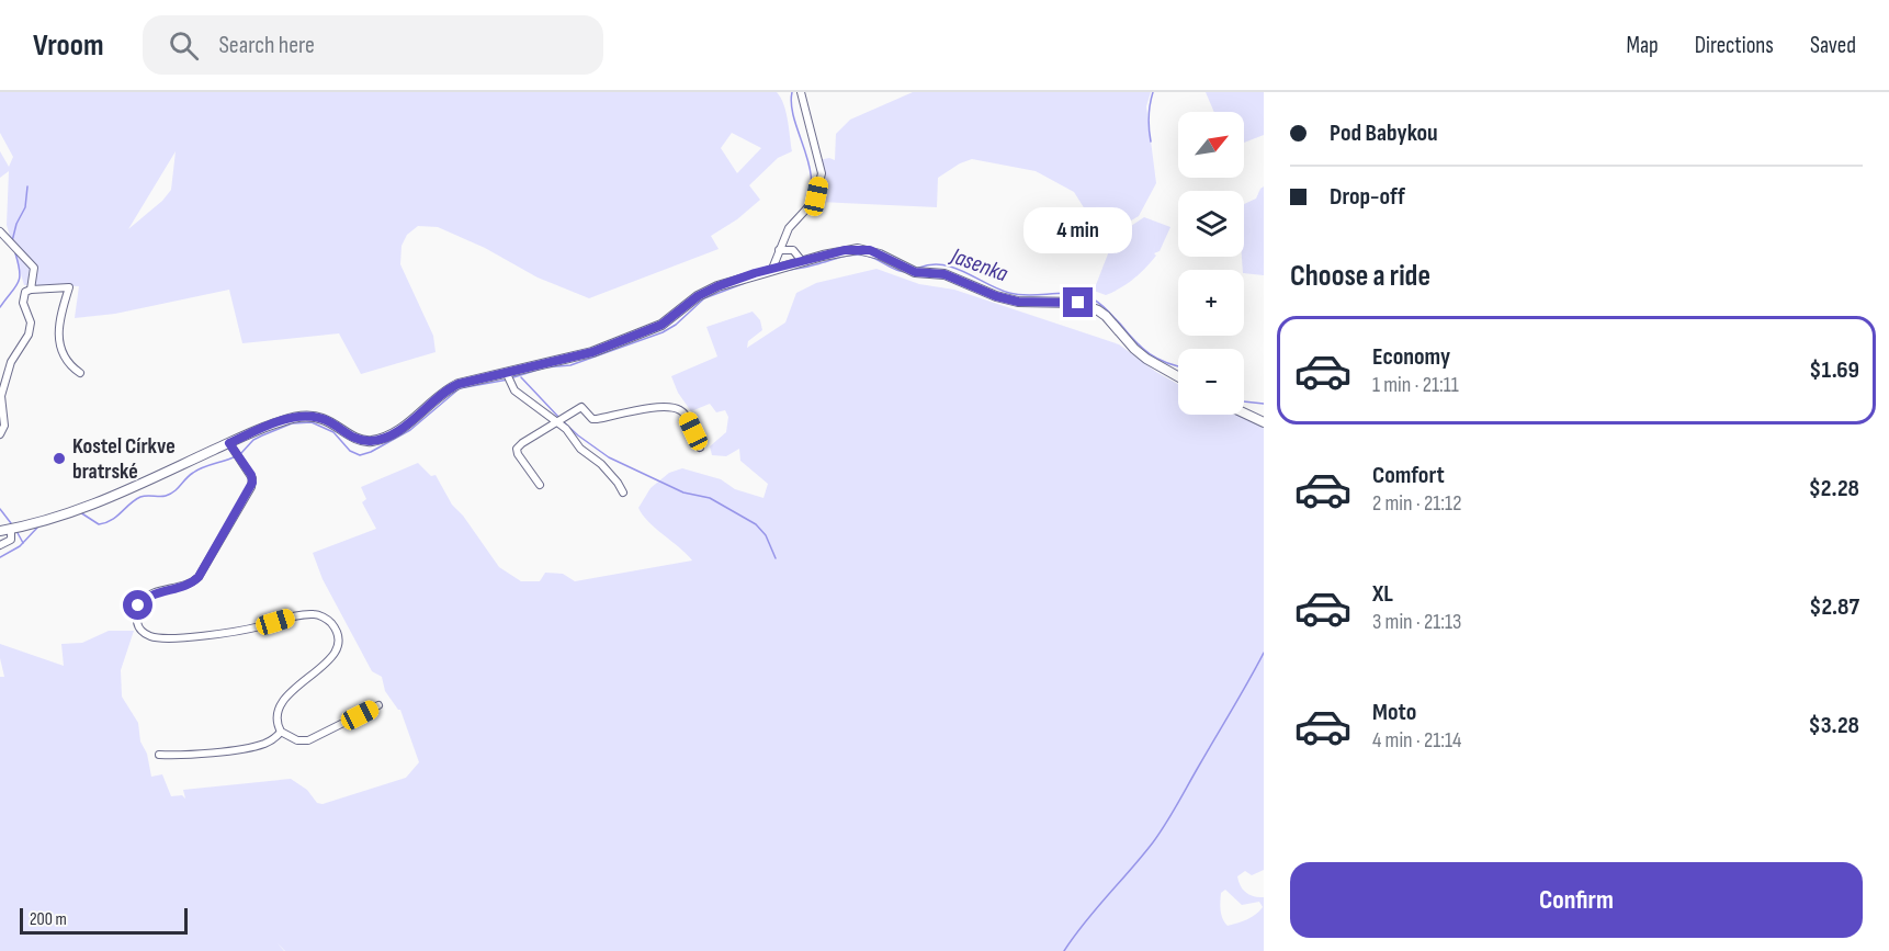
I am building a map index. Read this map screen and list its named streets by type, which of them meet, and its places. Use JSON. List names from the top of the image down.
{
  "water": ["Jasenka"],
  "places": ["Kostel Církve bratrské"],
  "scale_bar": "200 m",
  "north": "top right",
  "page": {
    "header": "Vroom",
    "search": "Search here",
    "nav": ["Map", "Directions", "Saved"],
    "banner": ["Pod Babykou", "Drop-off"],
    "map_buttons": ["+", "−"],
    "bubble": "4 min",
    "heading": "Choose a ride",
    "list": [
      {
        "name": "Economy",
        "note": "1 min · 21:11",
        "value": "$1.69"
      },
      {
        "name": "Comfort",
        "note": "2 min · 21:12",
        "value": "$2.28"
      },
      {
        "name": "XL",
        "note": "3 min · 21:13",
        "value": "$2.87"
      },
      {
        "name": "Moto",
        "note": "4 min · 21:14",
        "value": "$3.28"
      }
    ],
    "buttons": "Confirm",
    "scale": "200 m"
  }
}
